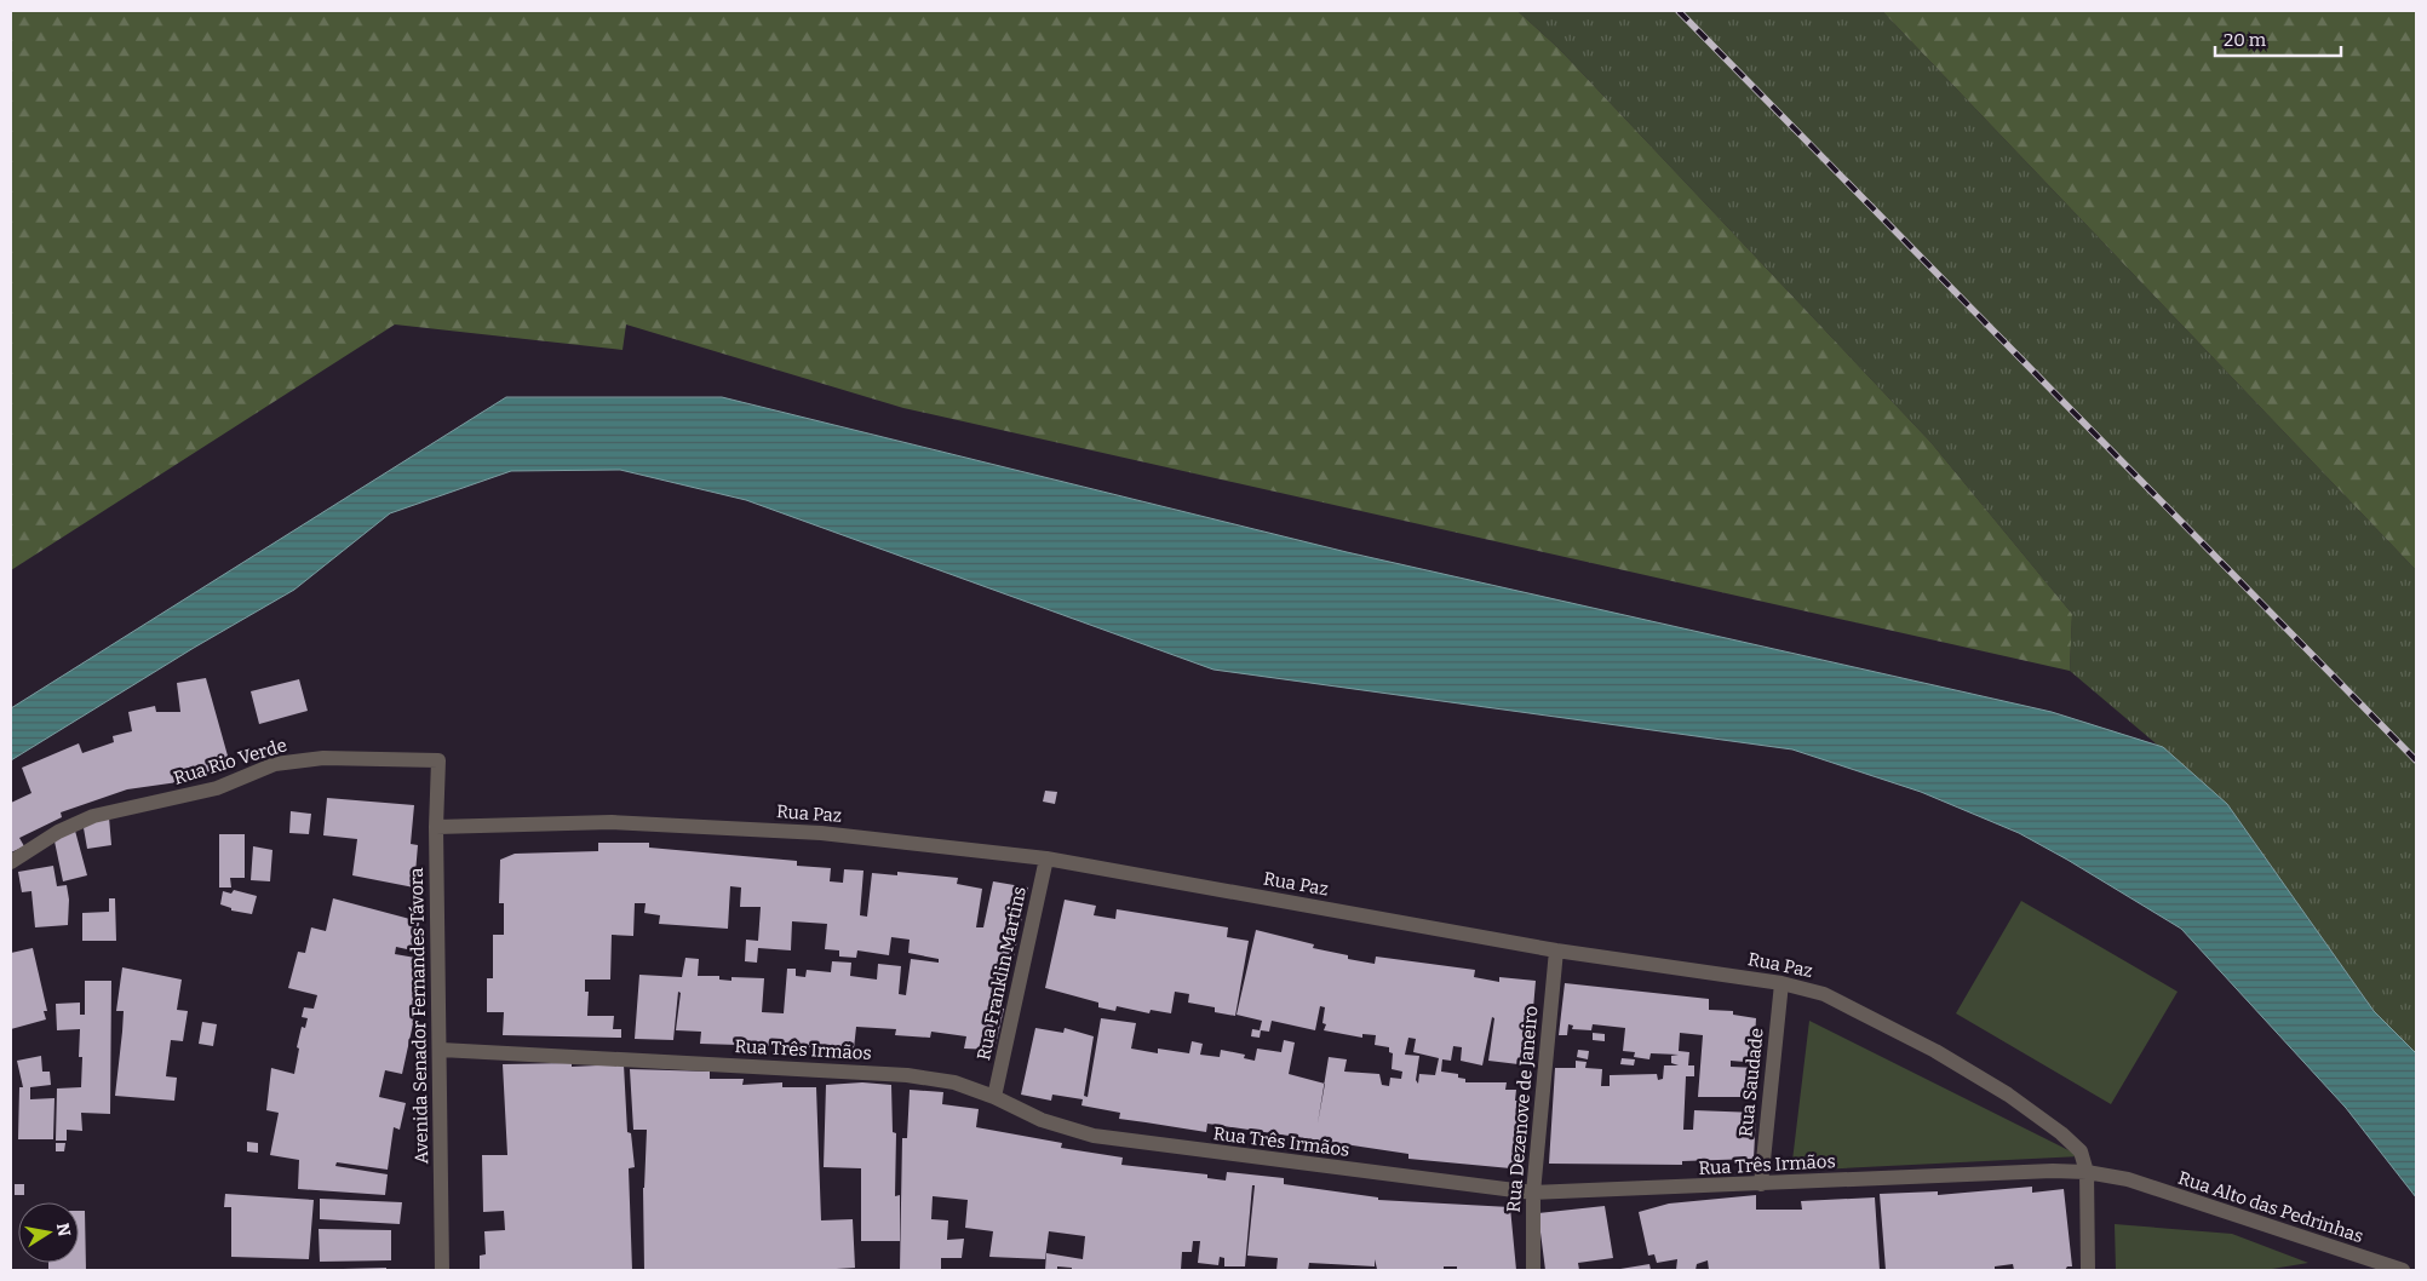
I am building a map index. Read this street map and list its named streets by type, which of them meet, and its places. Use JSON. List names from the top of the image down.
{
  "streets": {
    "street": [
      "Rua Rio Verde",
      "Rua Paz",
      "Rua Franklin Martins",
      "Avenida Senador Fernandes Távora",
      "Rua Três Irmãos",
      "Rua Saudade",
      "Rua Dezenove de Janeiro",
      "Rua Alto das Pedrinhas"
    ]
  },
  "crossings": [
    ["Rua Rio Verde", "Avenida Senador Fernandes Távora"],
    ["Rua Paz", "Rua Franklin Martins"],
    ["Rua Paz", "Avenida Senador Fernandes Távora"],
    ["Rua Paz", "Rua Três Irmãos"],
    ["Rua Paz", "Rua Saudade"],
    ["Rua Paz", "Rua Dezenove de Janeiro"],
    ["Rua Franklin Martins", "Rua Três Irmãos"],
    ["Avenida Senador Fernandes Távora", "Rua Três Irmãos"],
    ["Rua Três Irmãos", "Rua Saudade"],
    ["Rua Três Irmãos", "Rua Dezenove de Janeiro"],
    ["Rua Três Irmãos", "Rua Alto das Pedrinhas"]
  ],
  "scale_bar": "20 m",
  "north": "right"
}
